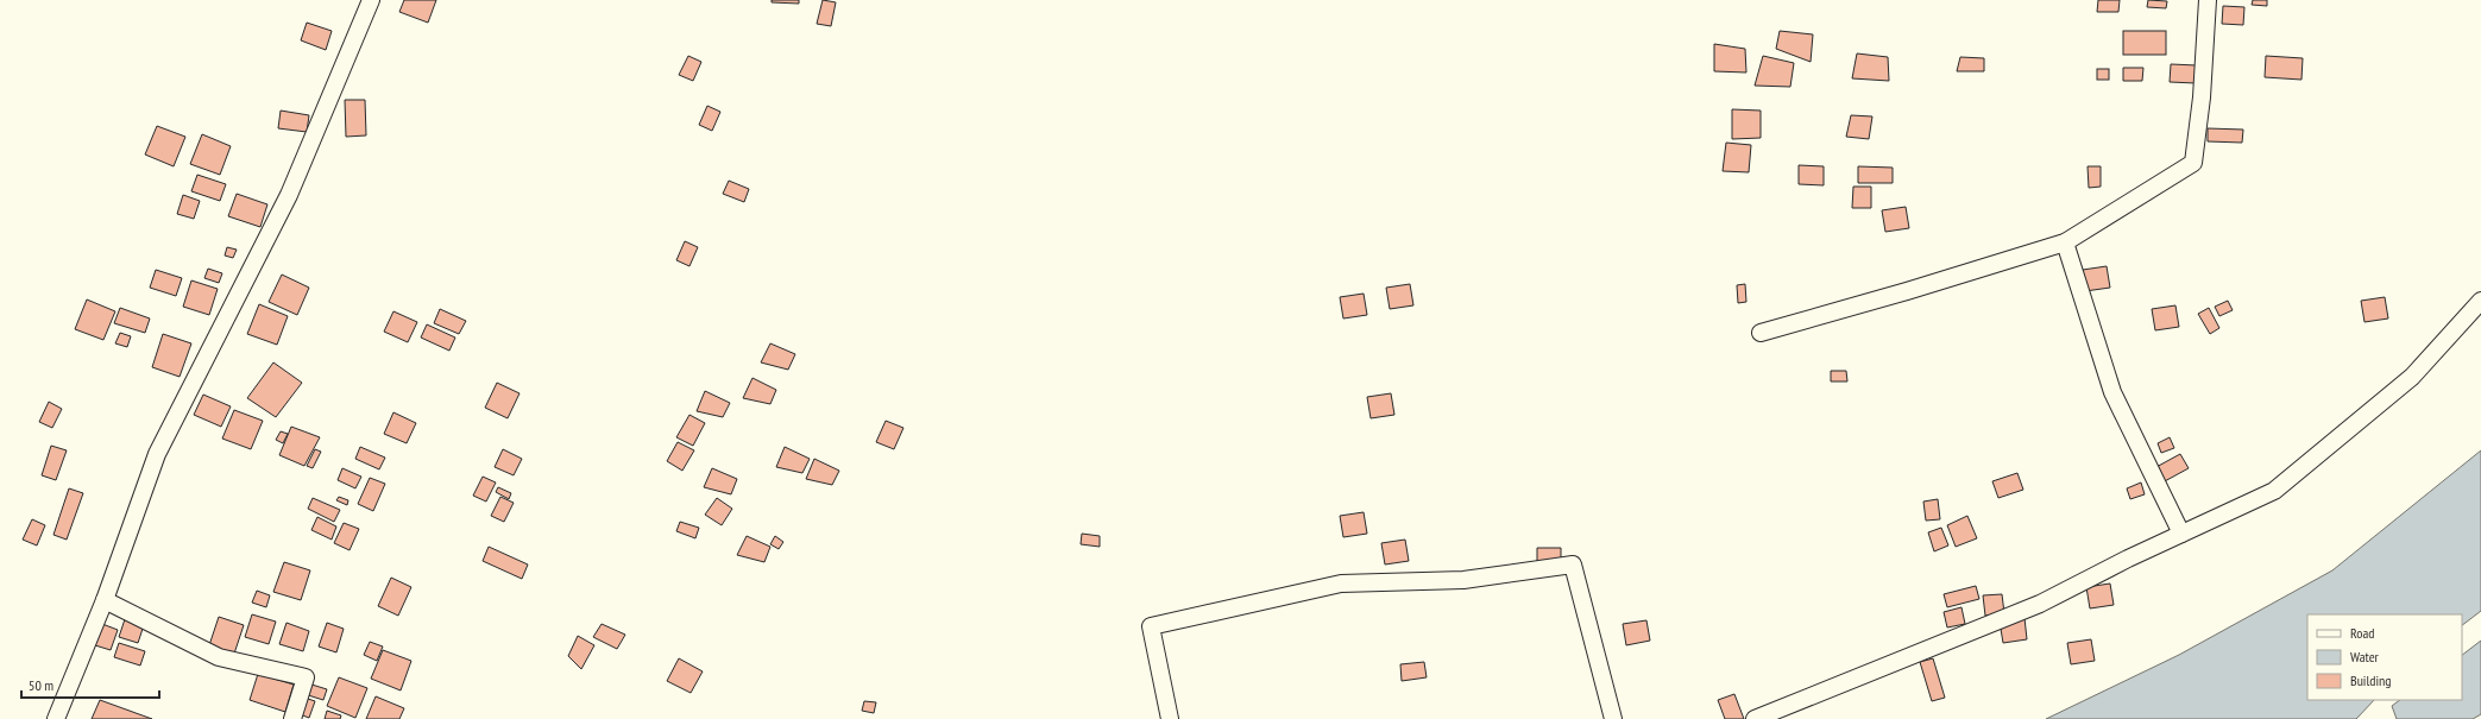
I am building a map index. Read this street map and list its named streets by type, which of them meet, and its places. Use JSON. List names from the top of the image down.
{
  "legend": ["Road", "Water", "Building"],
  "scale_bar": "50 m"
}
